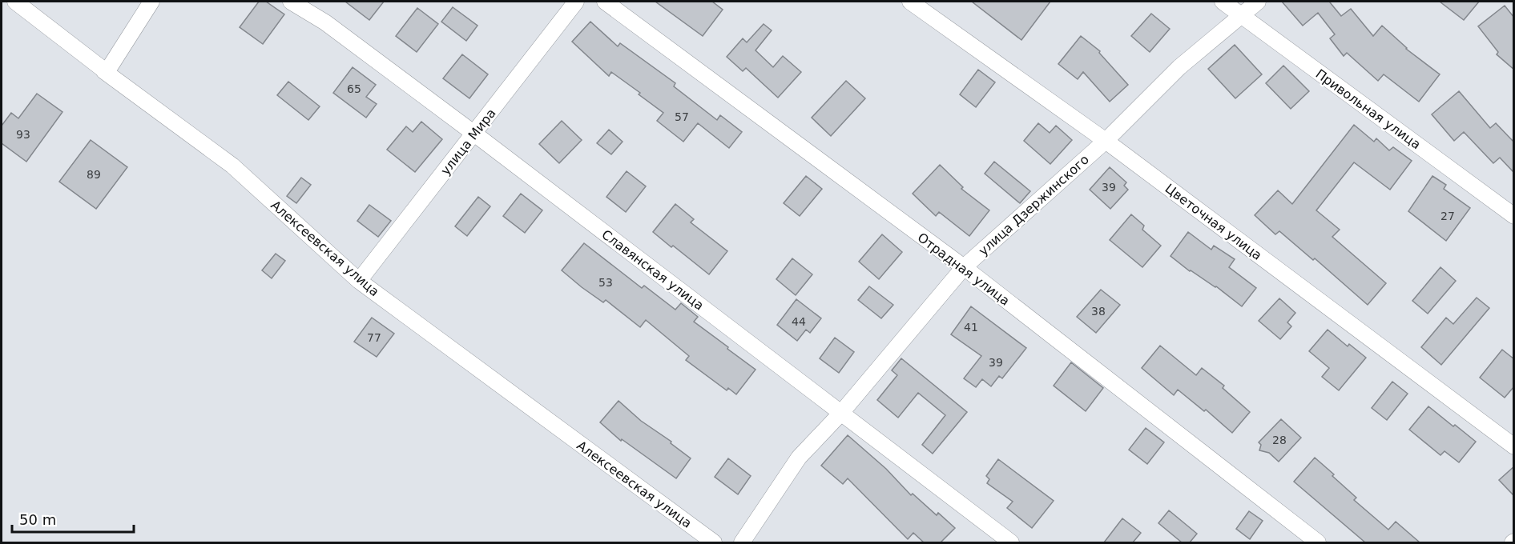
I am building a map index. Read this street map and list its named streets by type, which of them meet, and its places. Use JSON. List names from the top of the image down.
{
  "streets": {
    "street": [
      "Привольная улица",
      "улица Мира",
      "улица Дзержинского",
      "Цветочная улица",
      "Алексеевская улица",
      "Отрадная улица",
      "Славянская улица"
    ]
  },
  "crossings": [
    ["Привольная улица", "улица Дзержинского"],
    ["улица Мира", "Алексеевская улица"],
    ["улица Мира", "Славянская улица"],
    ["улица Дзержинского", "Цветочная улица"],
    ["улица Дзержинского", "Отрадная улица"],
    ["улица Дзержинского", "Славянская улица"]
  ],
  "house_numbers": [
    "65",
    "57",
    "93",
    "89",
    "39",
    "27",
    "53",
    "38",
    "44",
    "41",
    "77",
    "39",
    "28"
  ],
  "scale_bar": "50 m"
}
